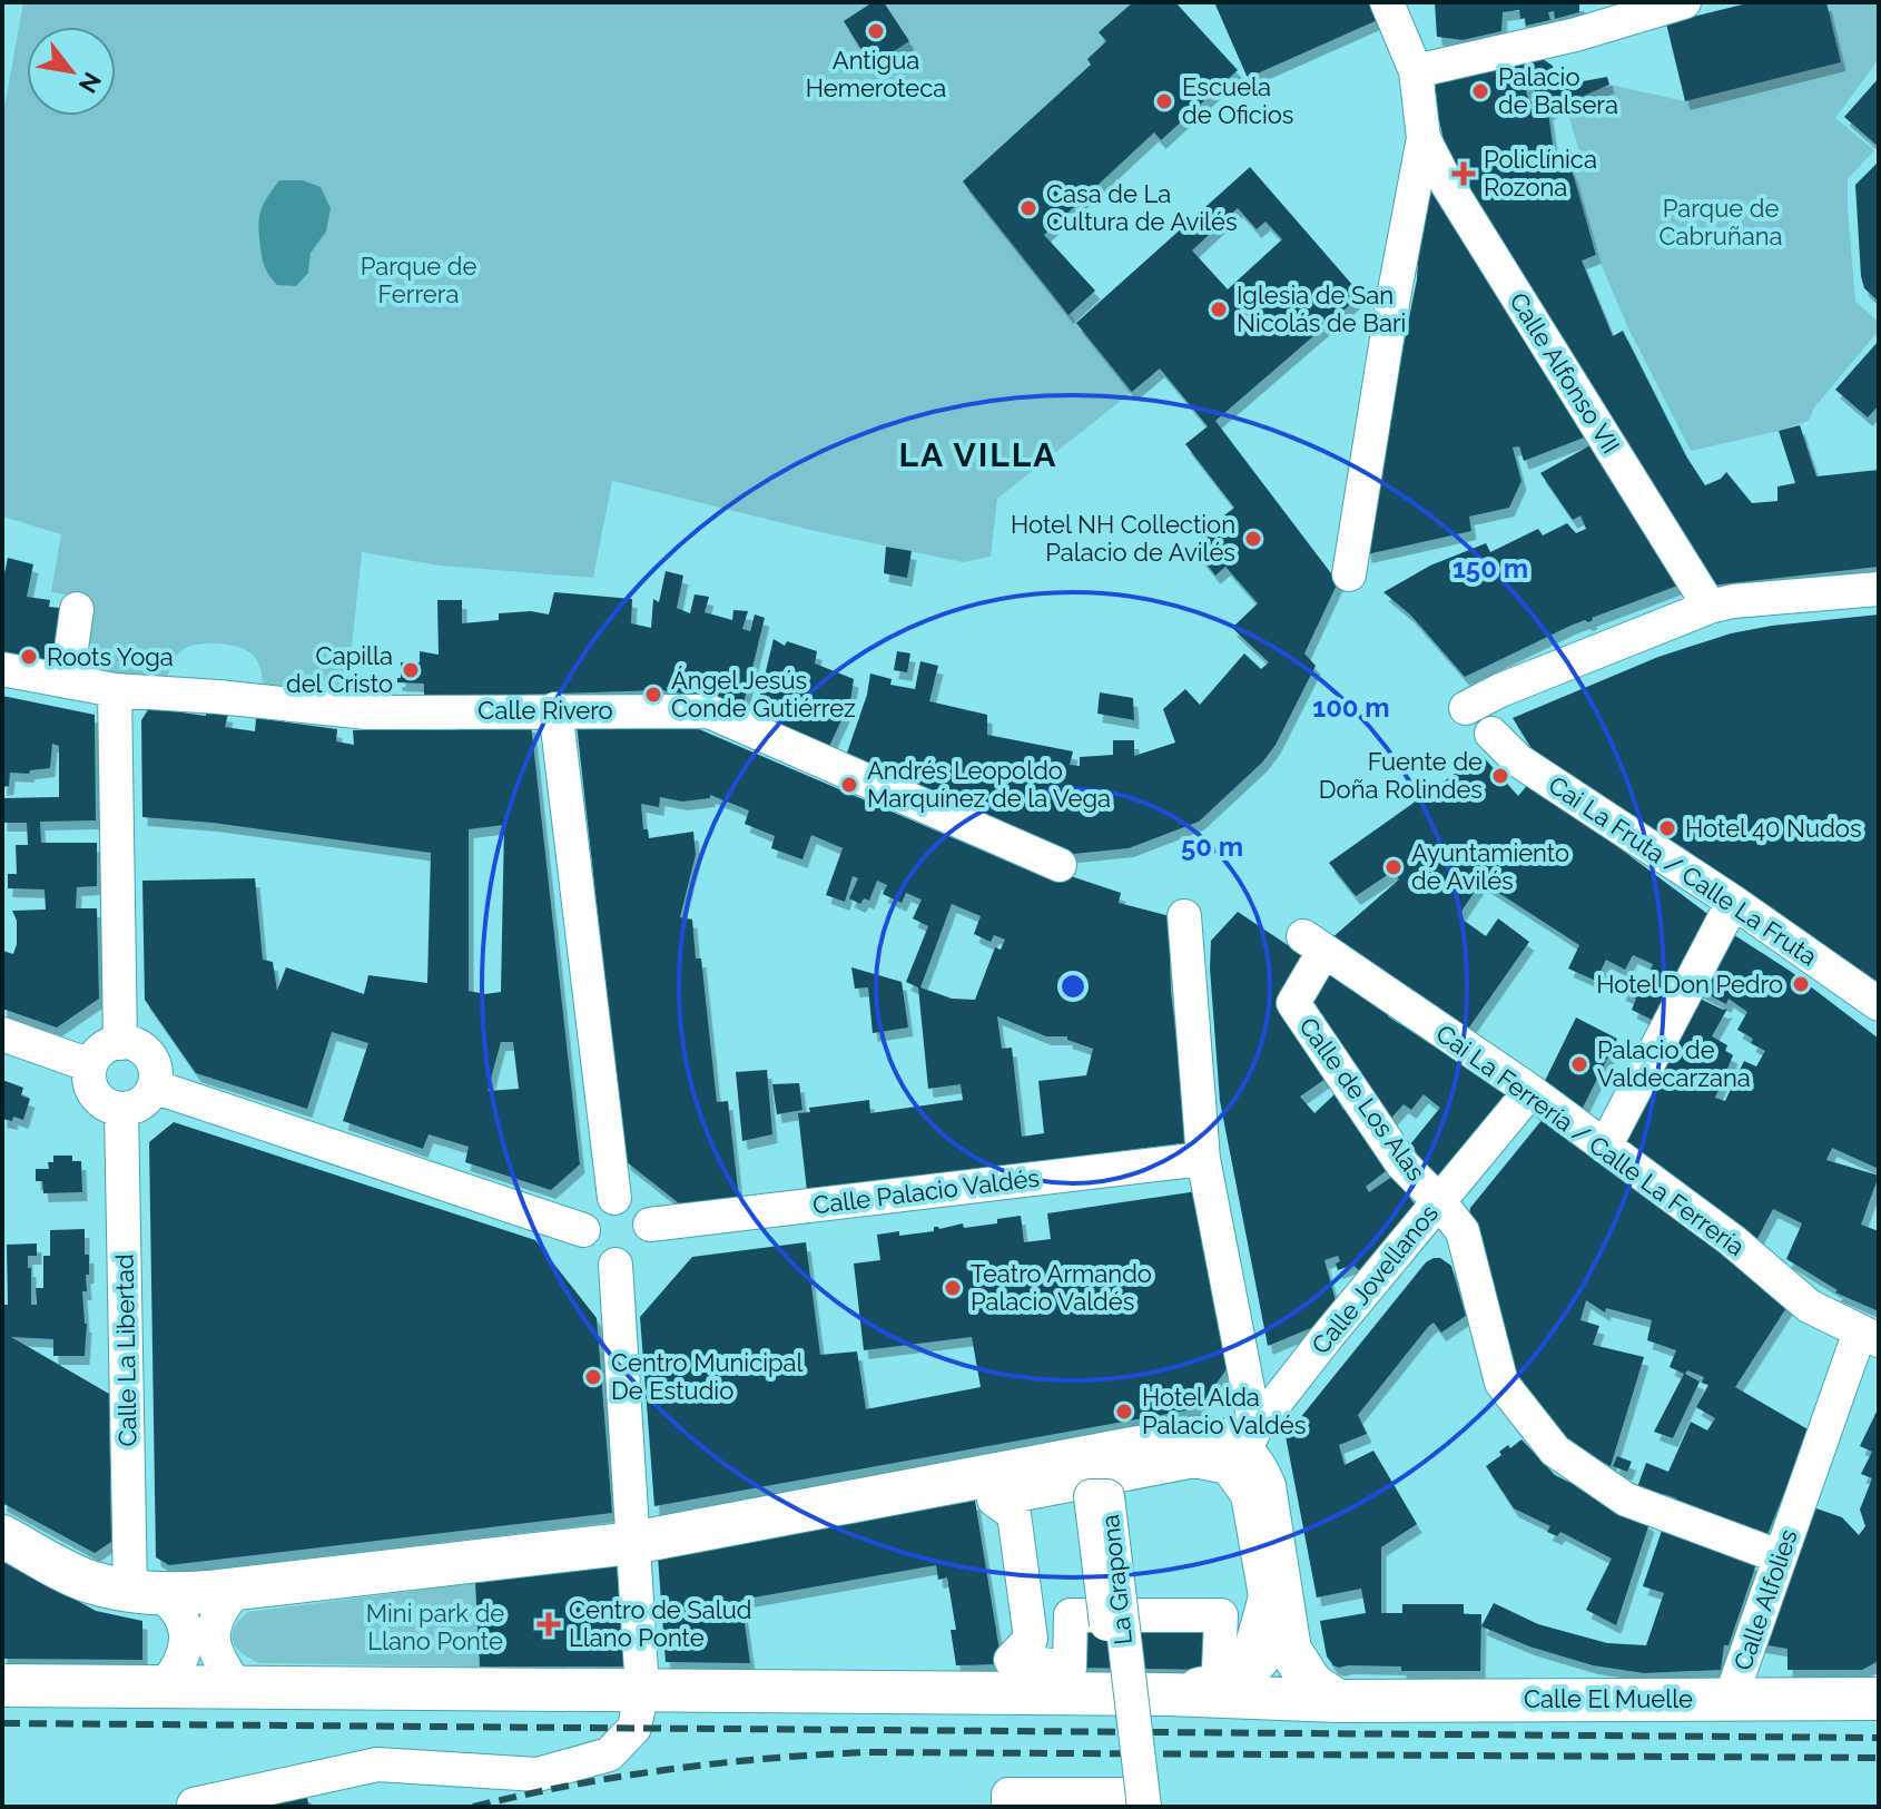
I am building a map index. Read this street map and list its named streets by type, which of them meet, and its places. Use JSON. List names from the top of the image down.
{
  "streets": {
    "main road": ["Calle El Muelle"],
    "street": [
      "Calle Alfonso VII",
      "Calle Rivero",
      "Cai La Fruta / Calle La Fruta",
      "Calle de Los Alas",
      "Cai La Ferrería / Calle La Ferrería",
      "Calle Palacio Valdés",
      "Calle Jovellanos",
      "Calle La Libertad",
      "La Grapona",
      "Calle Alfolies"
    ]
  },
  "crossings": [
    ["Calle de Los Alas", "Cai La Ferrería / Calle La Ferrería"],
    ["Calle de Los Alas", "Calle Jovellanos"],
    ["Calle de Los Alas", "Calle Alfolies"],
    ["Cai La Ferrería / Calle La Ferrería", "Calle Jovellanos"],
    ["Cai La Ferrería / Calle La Ferrería", "Calle Alfolies"],
    ["Calle Alfolies", "Calle El Muelle"]
  ],
  "districts": ["LA VILLA"],
  "parks": ["Parque de Cabruñana", "Parque de Ferrera", "Mini park de Llano Ponte"],
  "places": {
    "other": [
      "Antigua Hemeroteca",
      "Palacio de Balsera",
      "Escuela de Oficios",
      "Casa de La Cultura de Avilés",
      "Iglesia de San Nicolás de Bari",
      "Hotel NH Collection Palacio de Avilés",
      "Roots Yoga",
      "Capilla del Cristo",
      "Ángel Jesús Conde Gutiérrez",
      "Fuente de Doña Rolindes",
      "Andrés Leopoldo Marquínez de la Vega",
      "Hotel 40 Nudos",
      "Ayuntamiento de Avilés",
      "Hotel Don Pedro",
      "Palacio de Valdecarzana",
      "Teatro Armando Palacio Valdés",
      "Centro Municipal De Estudio",
      "Hotel Alda Palacio Valdés"
    ],
    "health": ["Policlínica Rozona", "Centro de Salud Llano Ponte"]
  },
  "north": "bottom right",
  "rings": ["150 m", "100 m", "50 m"]
}
